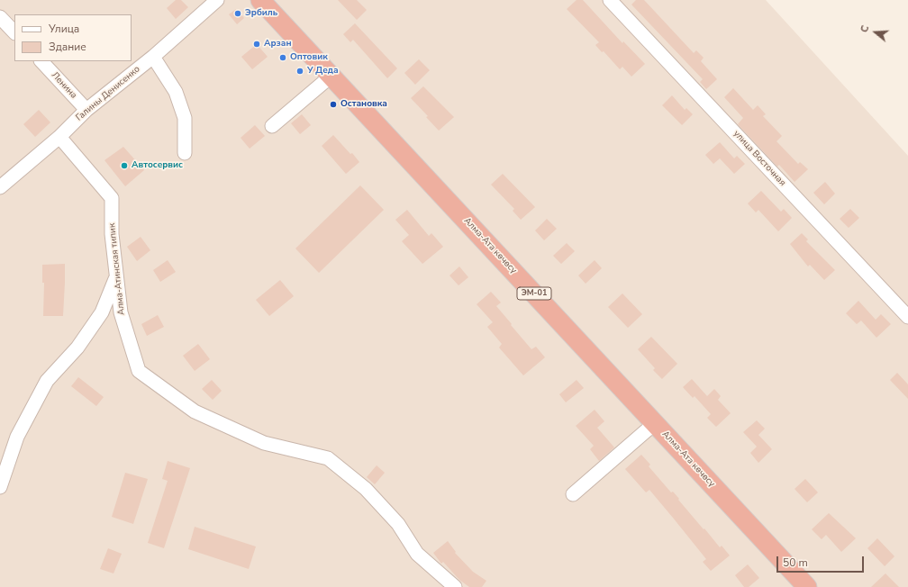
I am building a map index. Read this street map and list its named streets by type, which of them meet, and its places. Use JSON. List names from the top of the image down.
{
  "streets": {
    "highway": ["Алма-Ата көчөсү", "ЭМ-01"],
    "street": [
      "Ленина",
      "Галины Денисенко",
      "улица Восточная",
      "Алма-Атинская типик"
    ]
  },
  "crossings": [
    ["Ленина", "Галины Денисенко"],
    ["Галины Денисенко", "Алма-Атинская типик"]
  ],
  "places": [
    "Эрбиль",
    "Арзан",
    "Оптовик",
    "У Деда",
    "Остановка",
    "Автосервис"
  ],
  "legend": ["Улица", "Здание"],
  "scale_bar": "50 m",
  "north": "left"
}
